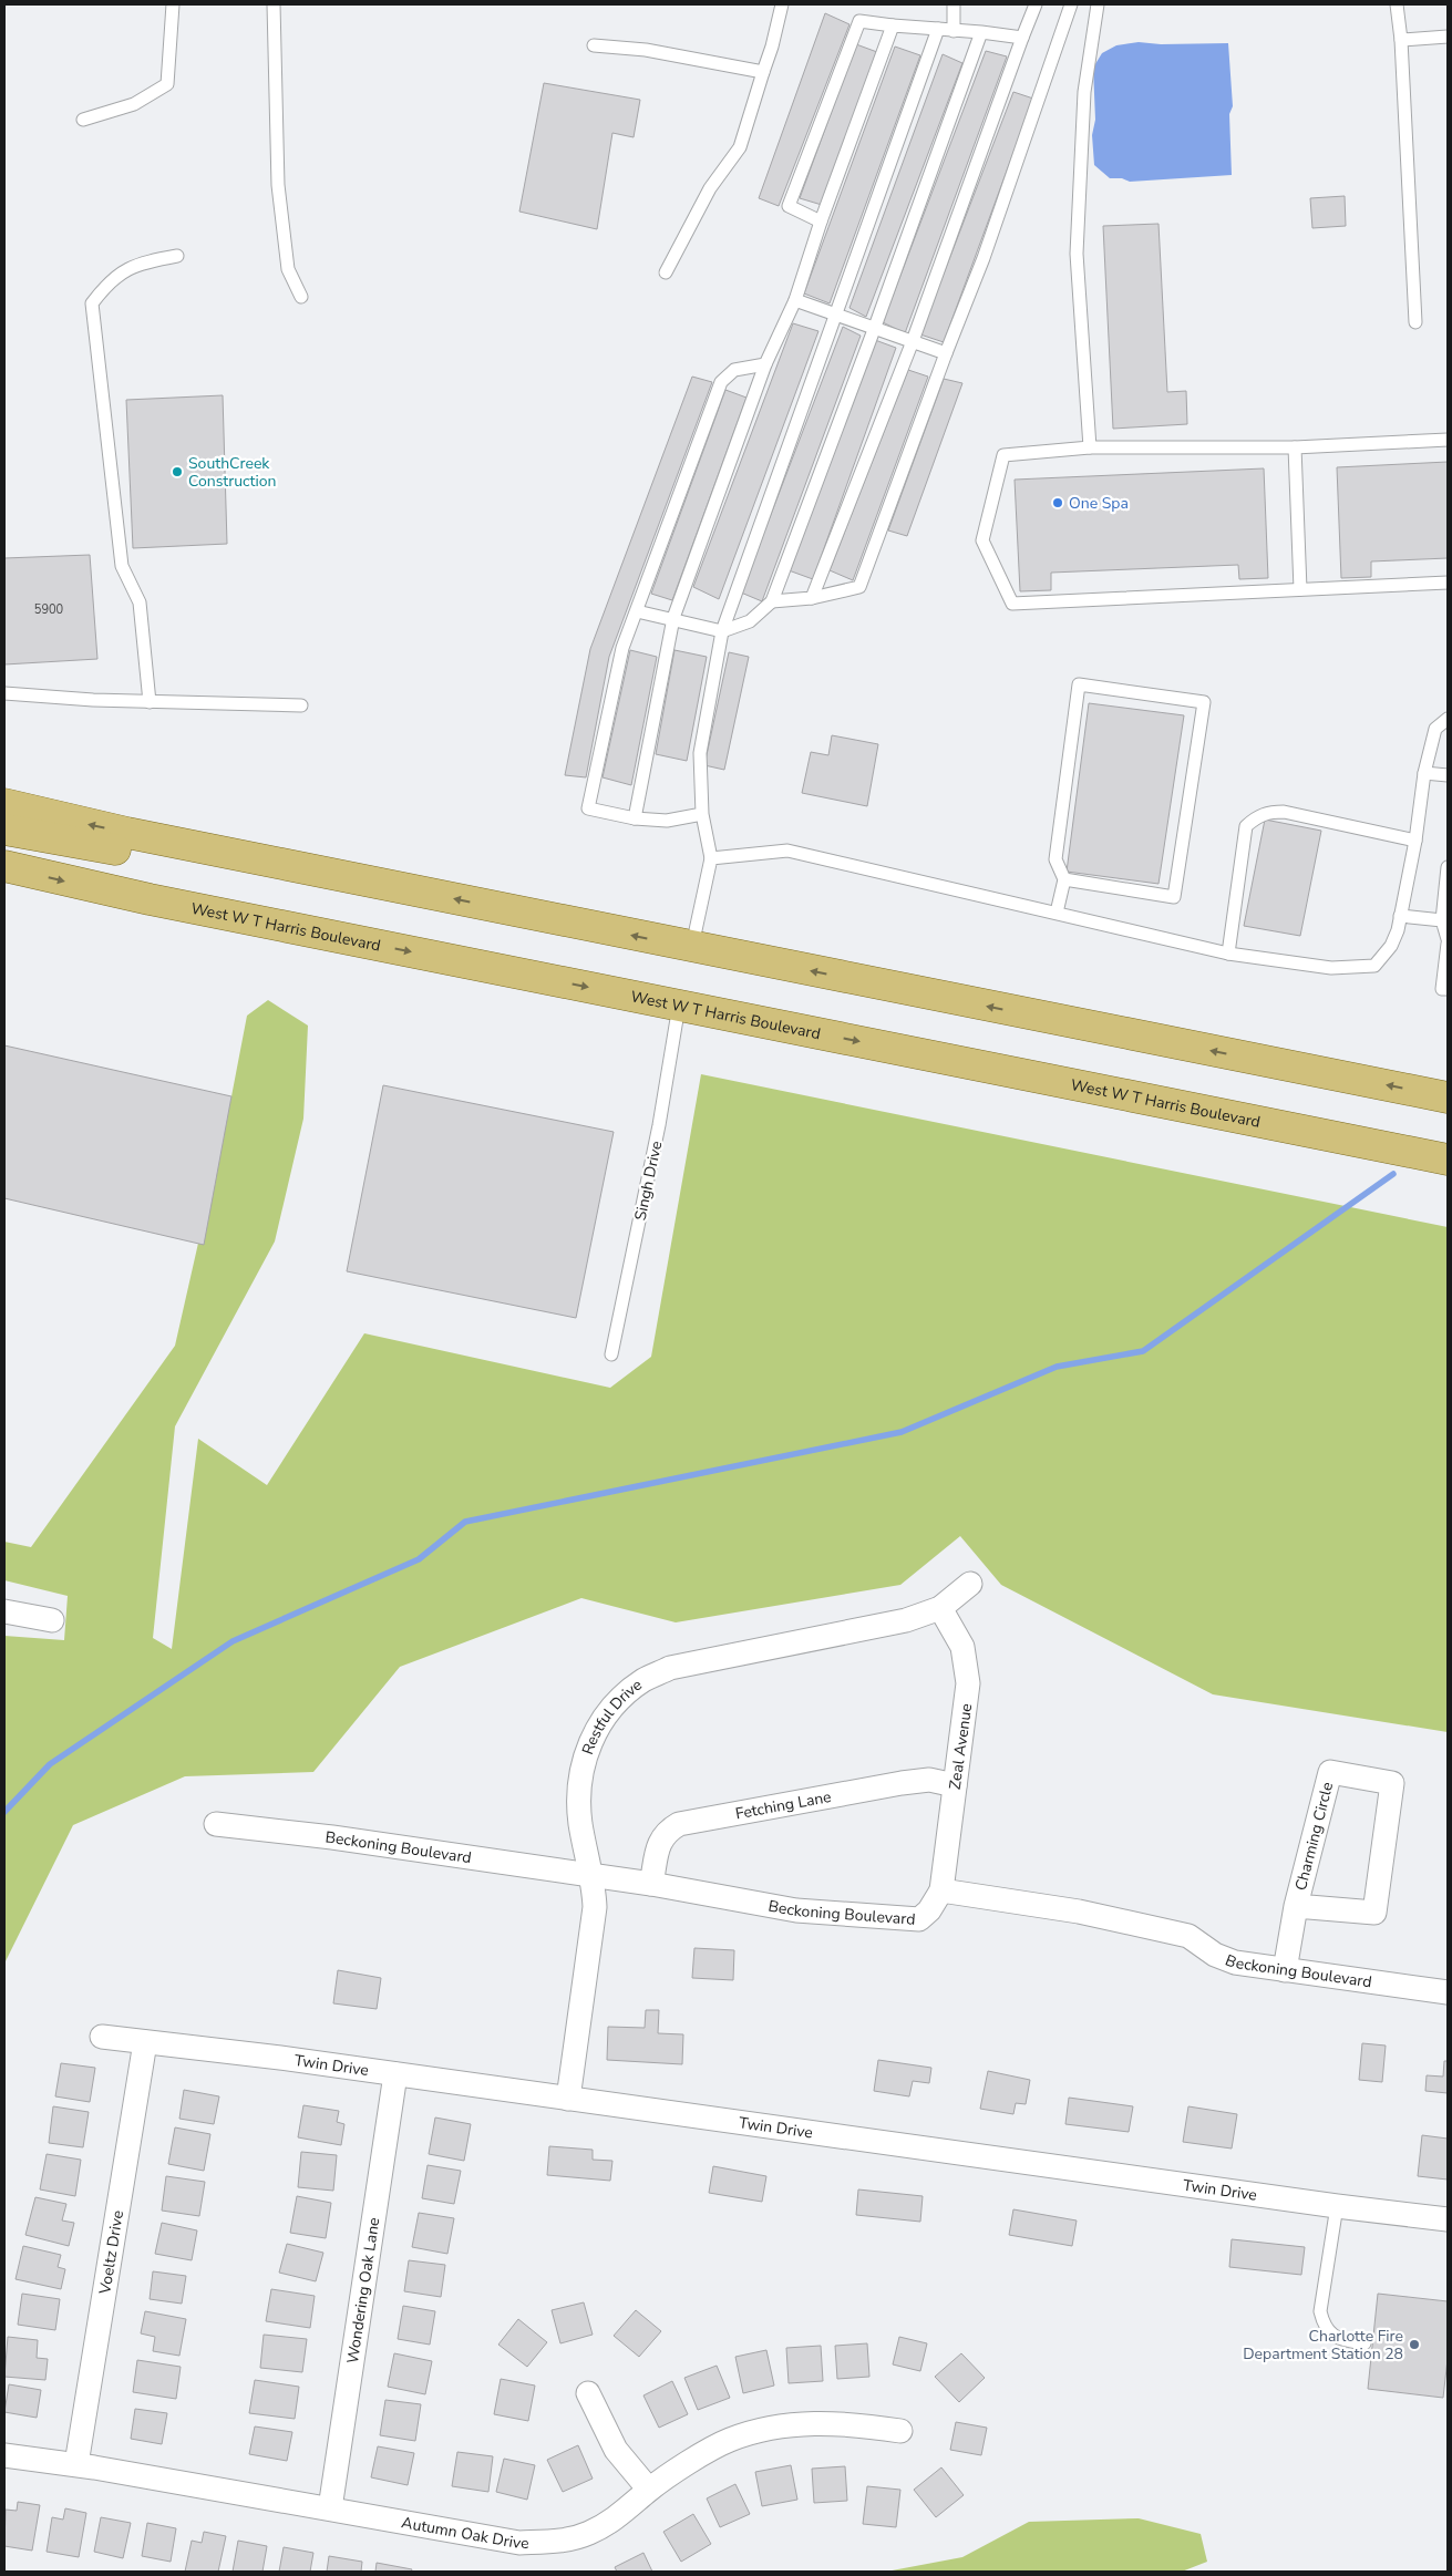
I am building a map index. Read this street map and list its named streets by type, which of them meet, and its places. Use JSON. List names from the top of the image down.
{
  "streets": {
    "main road": ["West W T Harris Boulevard"],
    "street": [
      "Restful Drive",
      "Zeal Avenue",
      "Fetching Lane",
      "Charming Circle",
      "Beckoning Boulevard",
      "Twin Drive",
      "Voeltz Drive",
      "Wondering Oak Lane",
      "Autumn Oak Drive"
    ],
    "lane": ["Singh Drive"]
  },
  "crossings": [
    ["West W T Harris Boulevard", "Singh Drive"],
    ["Restful Drive", "Zeal Avenue"],
    ["Restful Drive", "Beckoning Boulevard"],
    ["Restful Drive", "Twin Drive"],
    ["Zeal Avenue", "Fetching Lane"],
    ["Zeal Avenue", "Beckoning Boulevard"],
    ["Fetching Lane", "Beckoning Boulevard"],
    ["Charming Circle", "Beckoning Boulevard"],
    ["Twin Drive", "Voeltz Drive"],
    ["Twin Drive", "Wondering Oak Lane"],
    ["Voeltz Drive", "Autumn Oak Drive"],
    ["Wondering Oak Lane", "Autumn Oak Drive"]
  ],
  "places": ["SouthCreek Construction", "One Spa", "Charlotte Fire Department Station 28"],
  "house_numbers": ["5900"]
}
